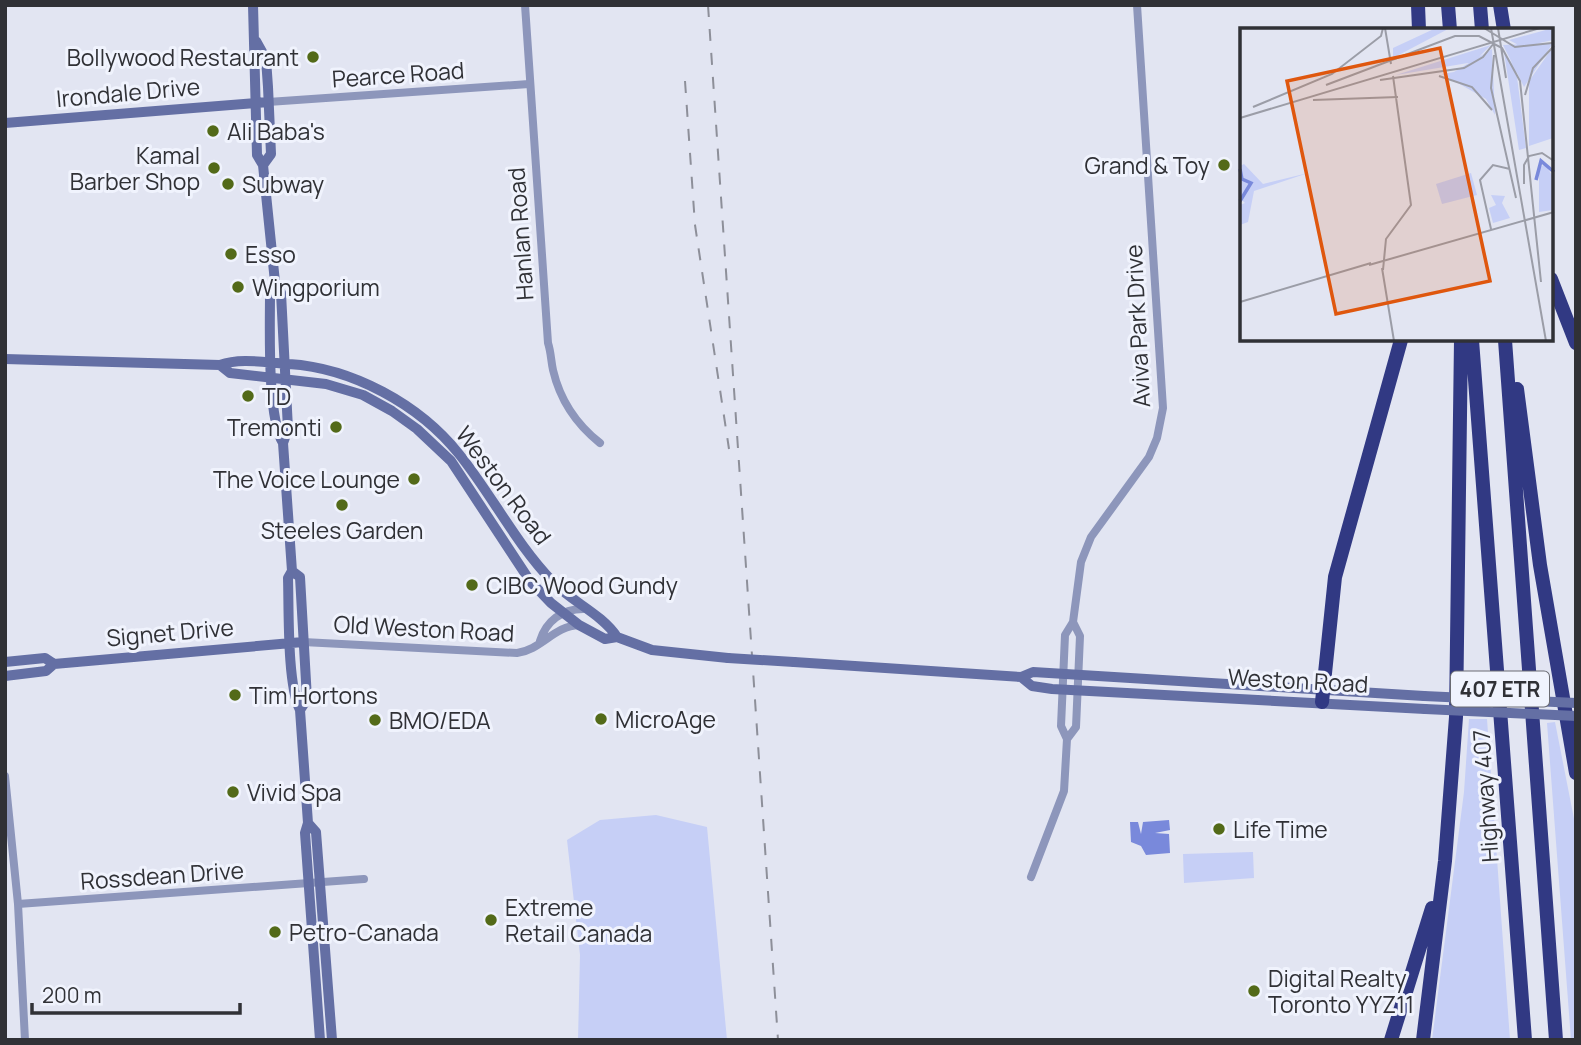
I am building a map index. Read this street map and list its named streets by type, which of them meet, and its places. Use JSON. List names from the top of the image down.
{
  "streets": {
    "highway": ["407 ETR", "Highway 407"],
    "main road": ["Irondale Drive", "Weston Road", "Signet Drive"],
    "street": [
      "Pearce Road",
      "Hanlan Road",
      "Aviva Park Drive",
      "Old Weston Road",
      "Rossdean Drive"
    ]
  },
  "crossings": [
    ["Pearce Road", "Irondale Drive"],
    ["Pearce Road", "Hanlan Road"],
    ["Aviva Park Drive", "Weston Road"],
    ["Weston Road", "Old Weston Road"],
    ["Old Weston Road", "Signet Drive"]
  ],
  "places": [
    "Bollywood Restaurant",
    "Ali Baba's",
    "Grand & Toy",
    "Kamal Barber Shop",
    "Subway",
    "Esso",
    "Wingporium",
    "TD",
    "Tremonti",
    "The Voice Lounge",
    "Steeles Garden",
    "CIBC Wood Gundy",
    "Tim Hortons",
    "MicroAge",
    "BMO/EDA",
    "Vivid Spa",
    "Life Time",
    "Extreme Retail Canada",
    "Petro-Canada",
    "Digital Realty Toronto YYZ11"
  ],
  "scale_bar": "200 m"
}
